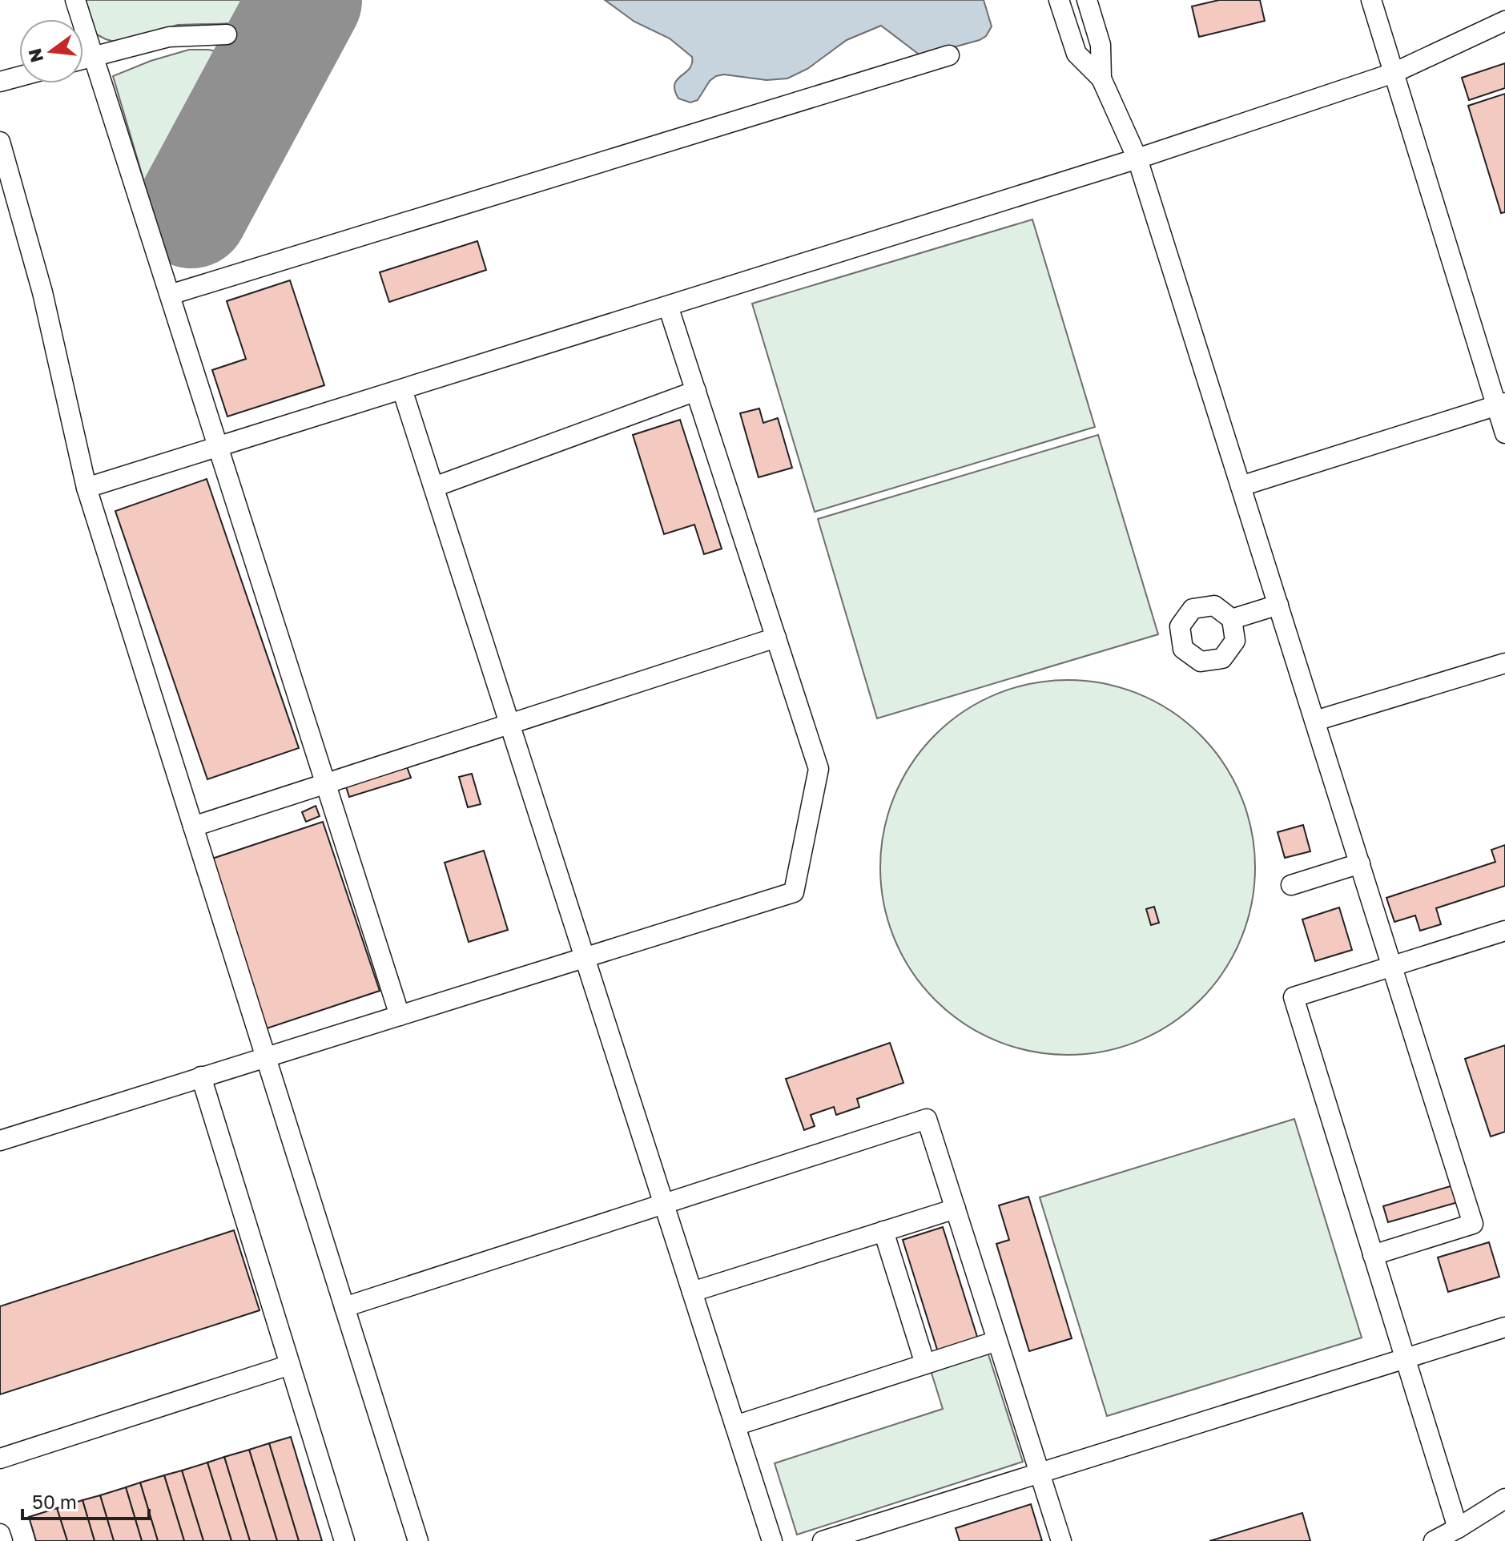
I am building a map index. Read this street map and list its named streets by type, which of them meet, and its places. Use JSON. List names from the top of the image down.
{
  "scale_bar": "50 m",
  "north": "left"
}
